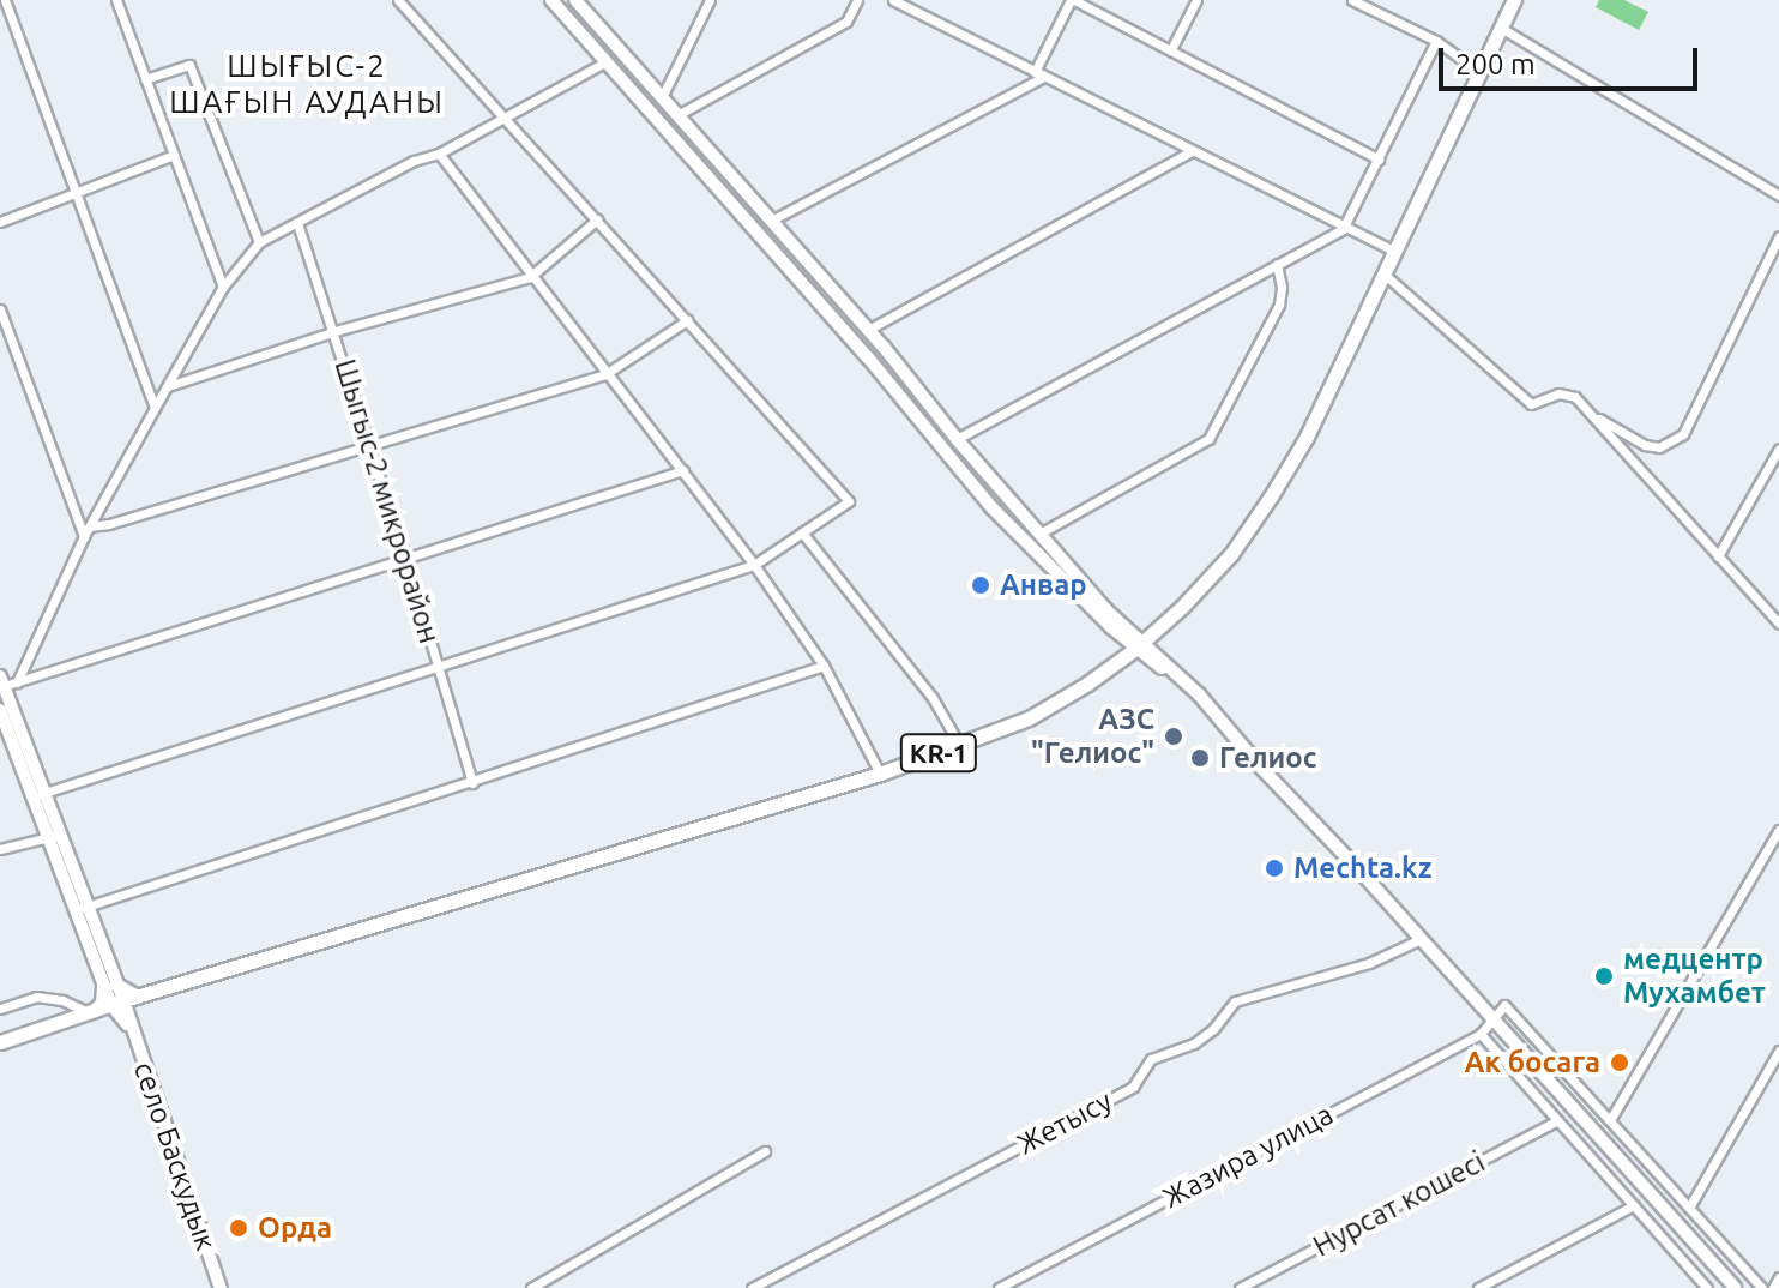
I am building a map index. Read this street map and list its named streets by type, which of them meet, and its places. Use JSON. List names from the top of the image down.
{
  "streets": {
    "main road": ["KR-1", "село Баскудык"],
    "street": [
      "Шыгыс-2 микрорайон",
      "Жетысу",
      "Жазира улица",
      "Нурсат кошесi"
    ]
  },
  "crossings": [
    ["KR-1", "село Баскудык"]
  ],
  "districts": ["ШЫҒЫС-2 ШАҒЫН АУДАНЫ"],
  "places": [
    "Анвар",
    "АЗС \"Гелиос\"",
    "Гелиос",
    "Mechta.kz",
    "медцентр Мухамбет",
    "Ак босага",
    "Орда"
  ],
  "scale_bar": "200 m"
}
